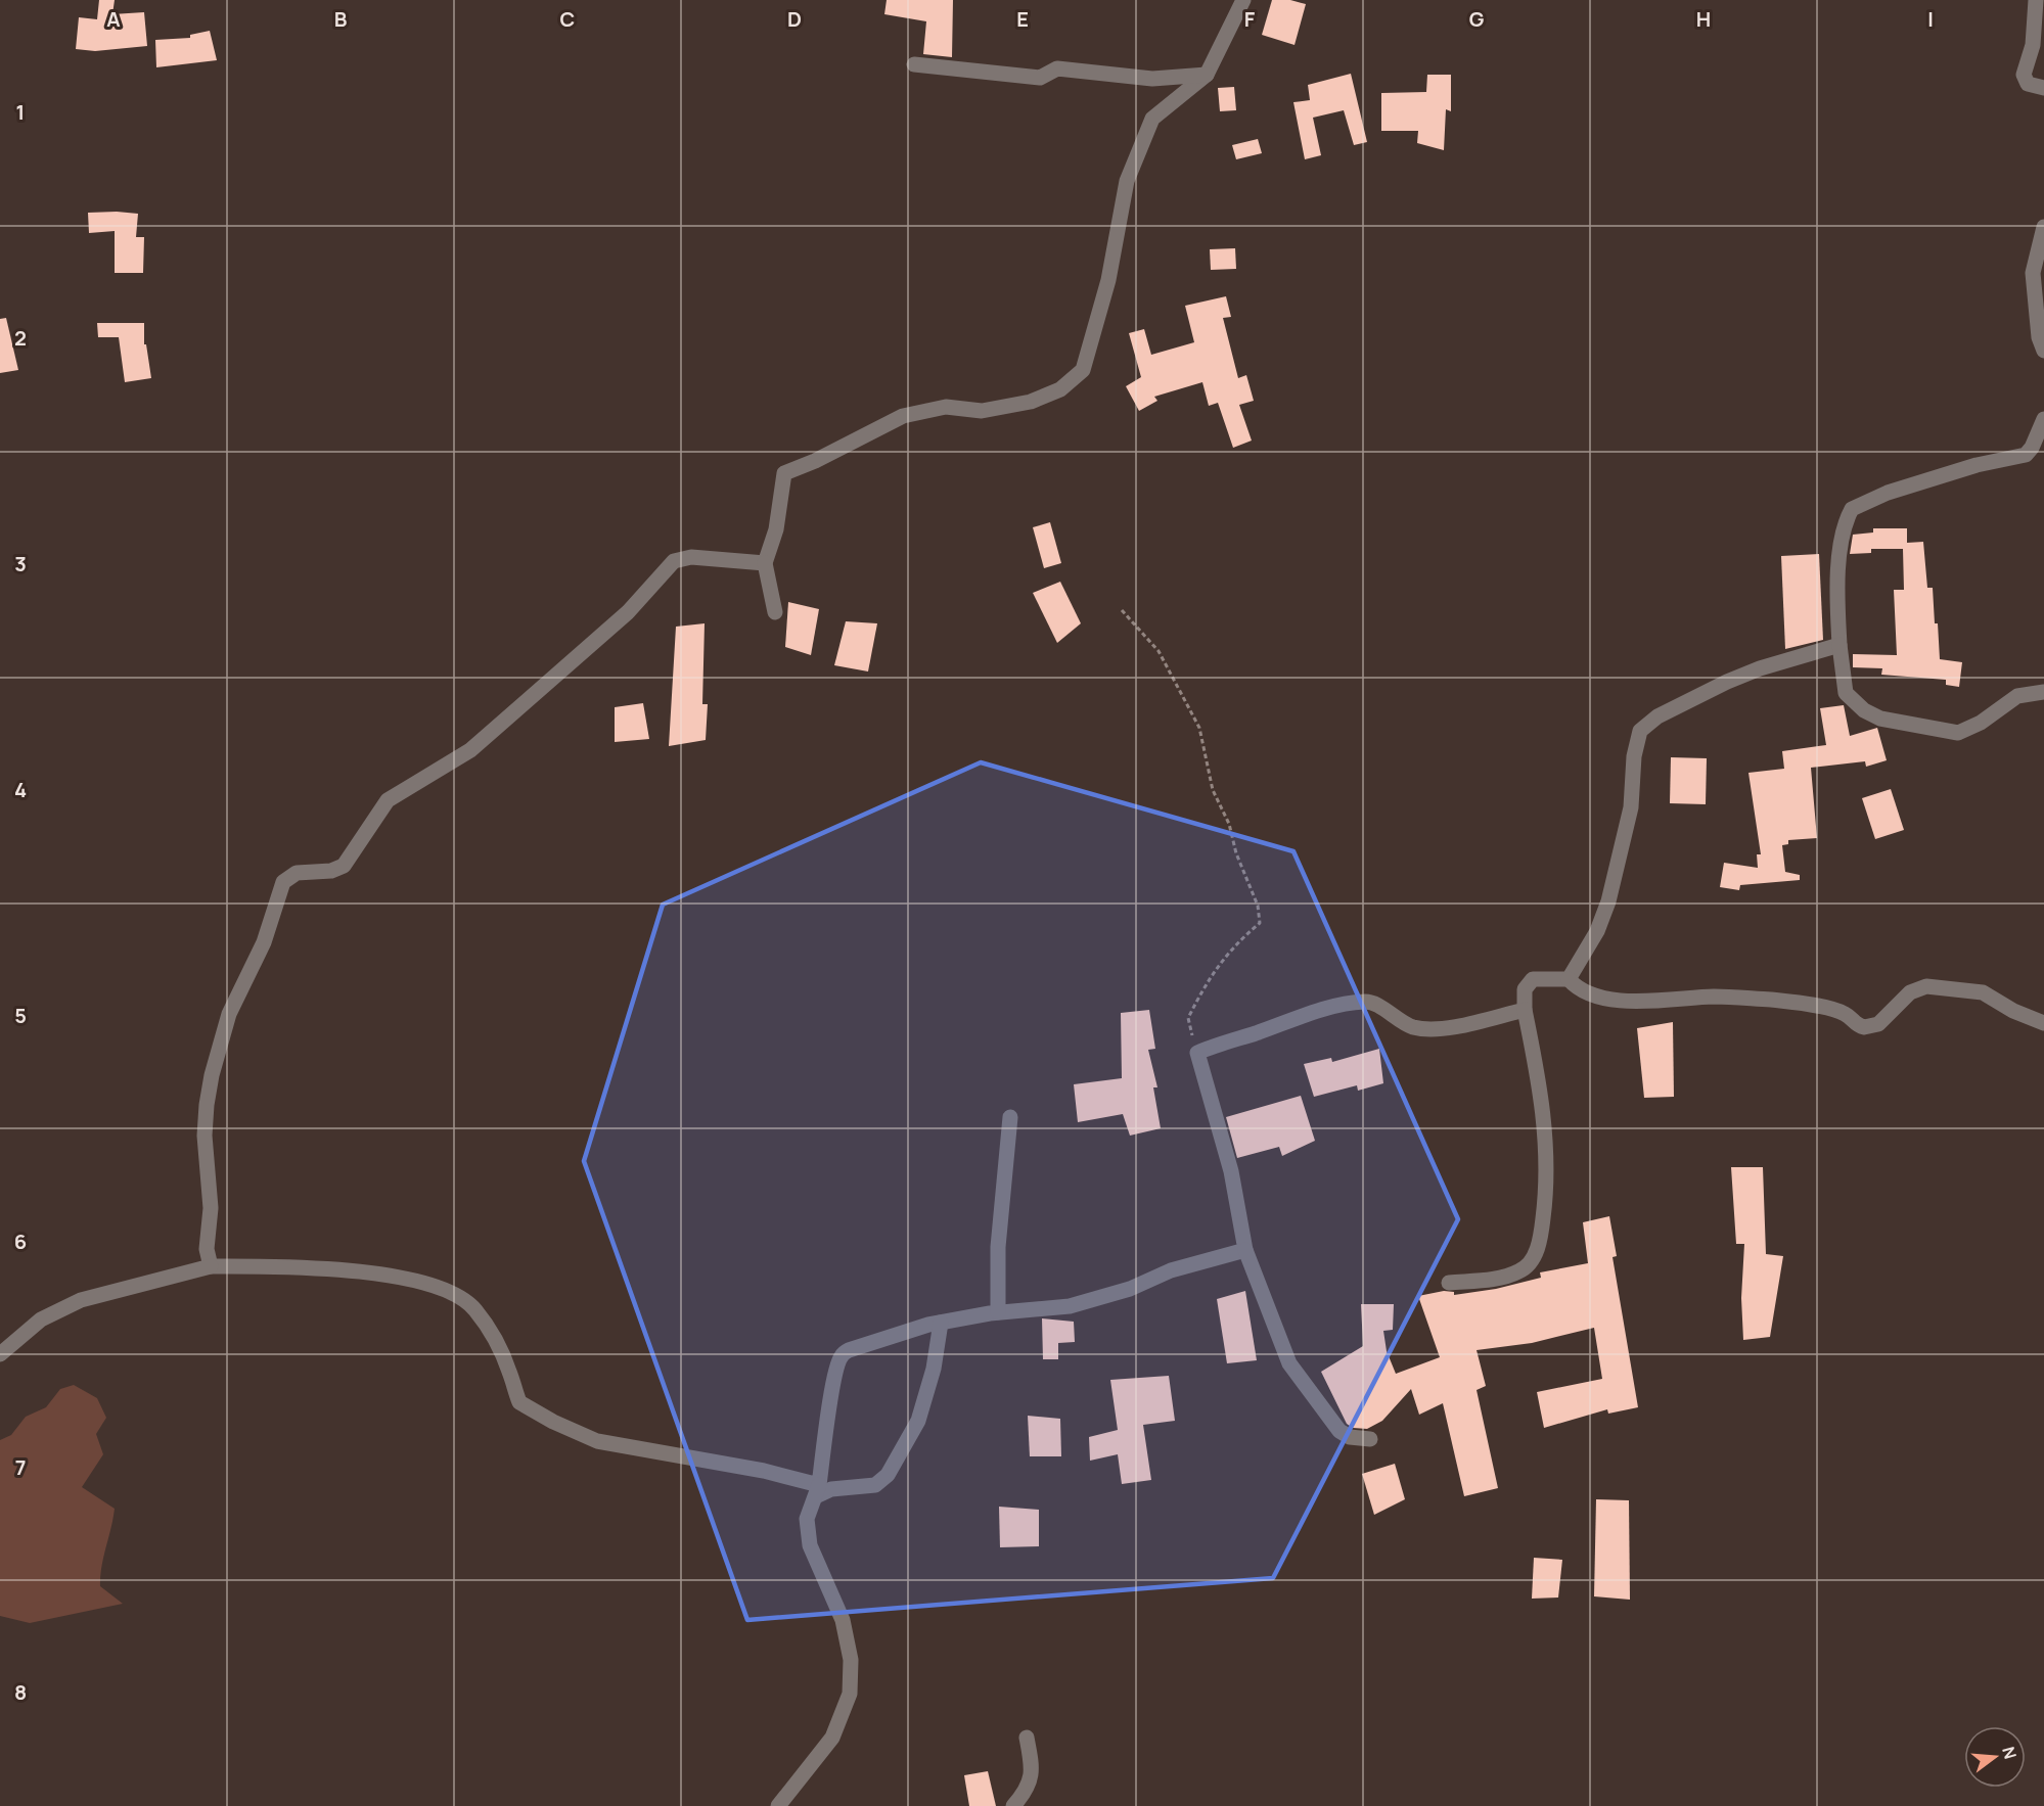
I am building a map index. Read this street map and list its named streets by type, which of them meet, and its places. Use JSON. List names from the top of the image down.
{
  "north": "right",
  "grid": {
    "columns": [
      "A",
      "B",
      "C",
      "D",
      "E",
      "F",
      "G",
      "H",
      "I"
    ],
    "rows": [
      "1",
      "2",
      "3",
      "4",
      "5",
      "6",
      "7",
      "8"
    ]
  }
}
